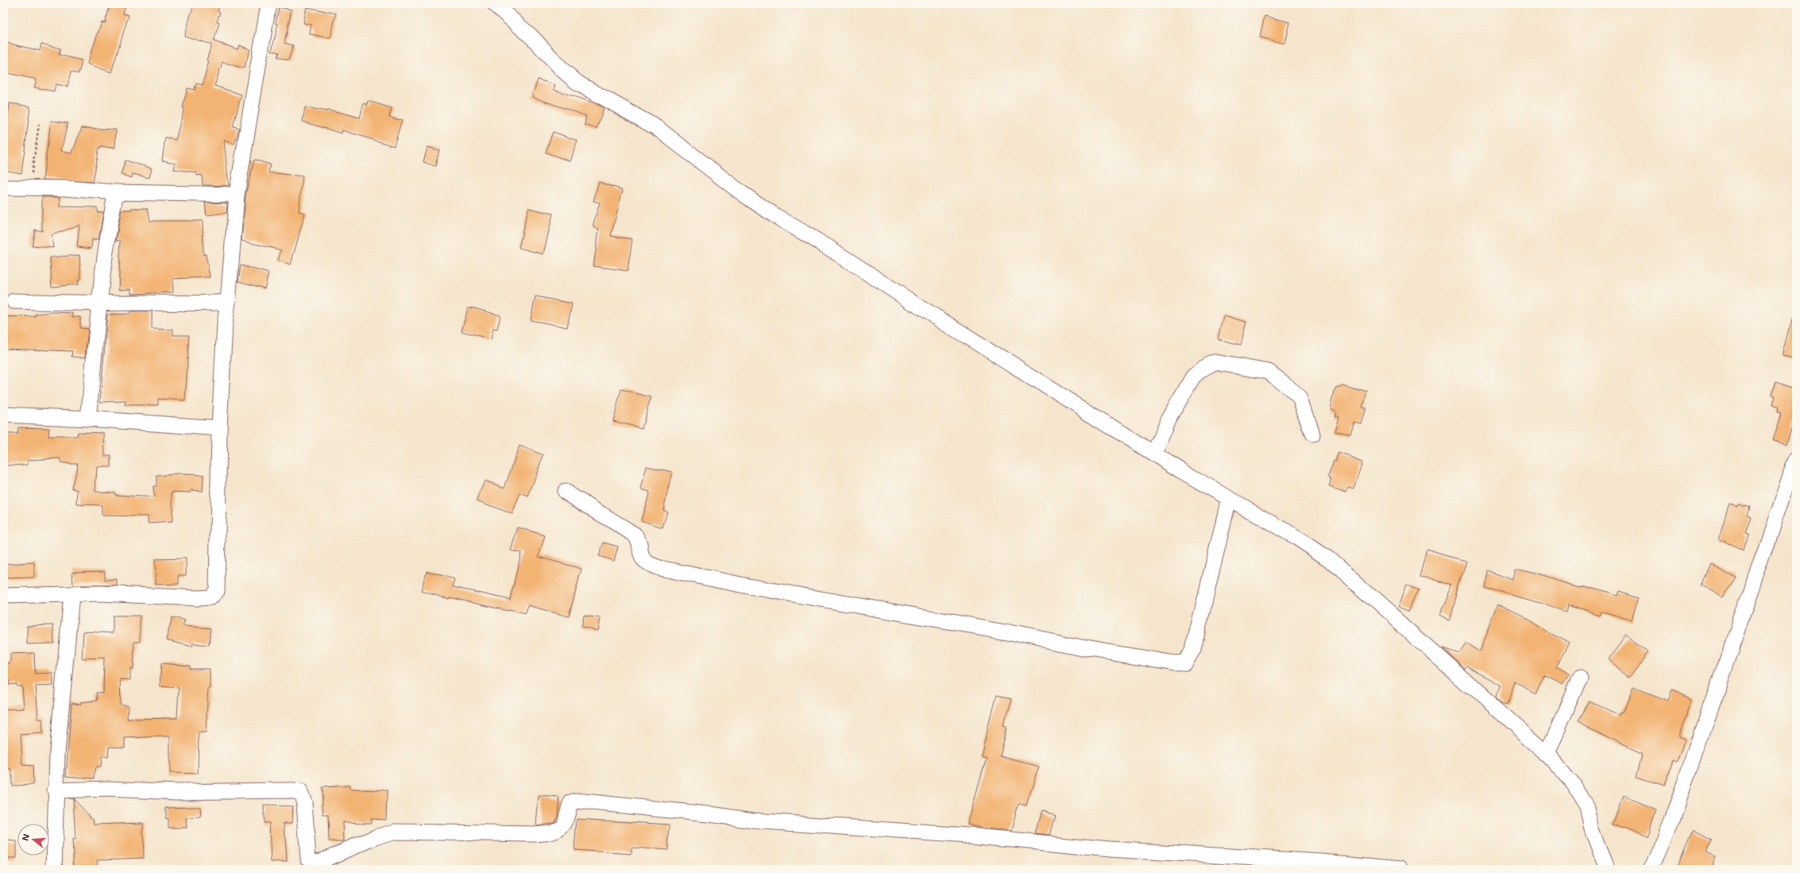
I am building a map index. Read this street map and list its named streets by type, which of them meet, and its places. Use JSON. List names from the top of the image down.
{
  "north": "left"
}
